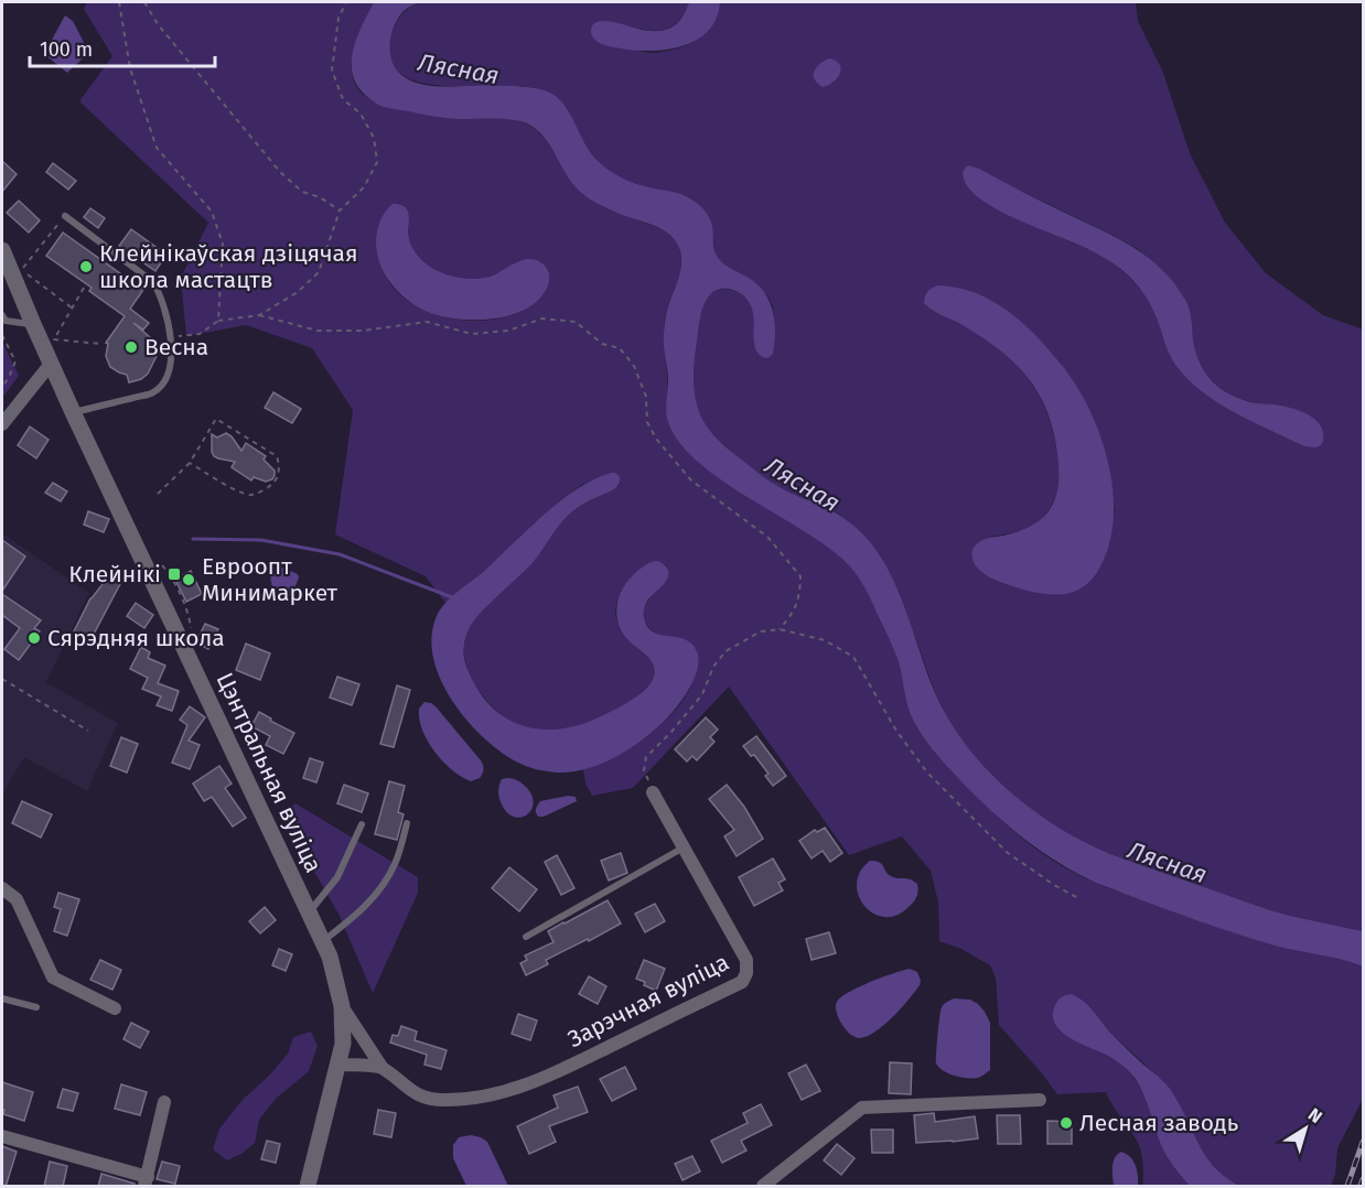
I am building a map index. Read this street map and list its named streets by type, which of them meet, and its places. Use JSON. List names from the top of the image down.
{
  "streets": {
    "street": ["Цэнтральная вуліца", "Зарэчная вуліца"]
  },
  "crossings": [
    ["Цэнтральная вуліца", "Зарэчная вуліца"]
  ],
  "water": ["Лясная"],
  "places": {
    "other": [
      "Клейнікаўская дзіцячая школа мастацтв",
      "Весна",
      "Евроопт Минимаркет",
      "Сярэдняя школа",
      "Лесная заводь"
    ],
    "transit": ["Клейнікі"]
  },
  "scale_bar": "100 m",
  "north": "top right"
}
